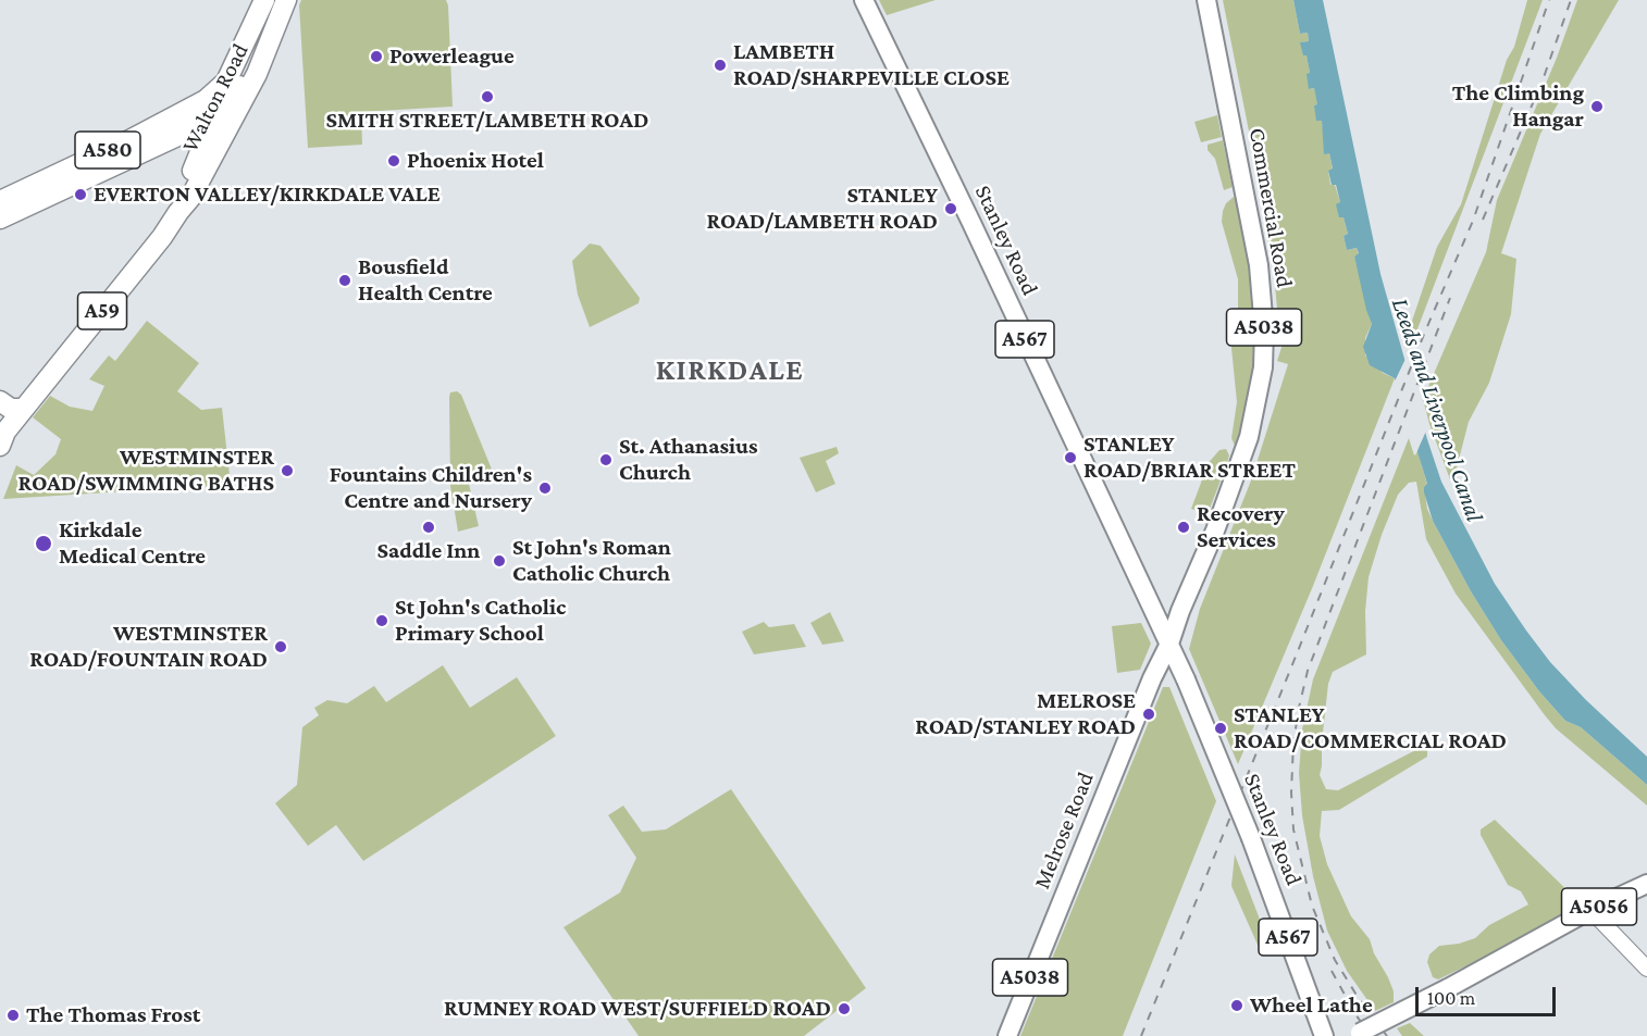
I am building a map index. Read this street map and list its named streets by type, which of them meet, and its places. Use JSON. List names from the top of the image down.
{
  "streets": {
    "highway": ["Walton Road", "A580", "A59"],
    "main road": [
      "Commercial Road",
      "Stanley Road",
      "A5038",
      "A567",
      "Melrose Road",
      "A5056"
    ]
  },
  "crossings": [
    ["Walton Road", "A580"],
    ["Walton Road", "A59"],
    ["A580", "A59"],
    ["Commercial Road", "Stanley Road"],
    ["Commercial Road", "Melrose Road"],
    ["Stanley Road", "Melrose Road"]
  ],
  "districts": ["KIRKDALE"],
  "water": ["Leeds and Liverpool Canal"],
  "places": [
    "Powerleague",
    "LAMBETH ROAD/SHARPEVILLE CLOSE",
    "SMITH STREET/LAMBETH ROAD",
    "The Climbing Hangar",
    "Phoenix Hotel",
    "EVERTON VALLEY/KIRKDALE VALE",
    "STANLEY ROAD/LAMBETH ROAD",
    "Bousfield Health Centre",
    "STANLEY ROAD/BRIAR STREET",
    "St. Athanasius Church",
    "WESTMINSTER ROAD/SWIMMING BATHS",
    "Fountains Children's Centre and Nursery",
    "Saddle Inn",
    "Recovery Services",
    "Kirkdale Medical Centre",
    "St John's Roman Catholic Church",
    "St John's Catholic Primary School",
    "WESTMINSTER ROAD/FOUNTAIN ROAD",
    "MELROSE ROAD/STANLEY ROAD",
    "STANLEY ROAD/COMMERCIAL ROAD",
    "Wheel Lathe",
    "RUMNEY ROAD WEST/SUFFIELD ROAD",
    "The Thomas Frost"
  ],
  "scale_bar": "100 m"
}
